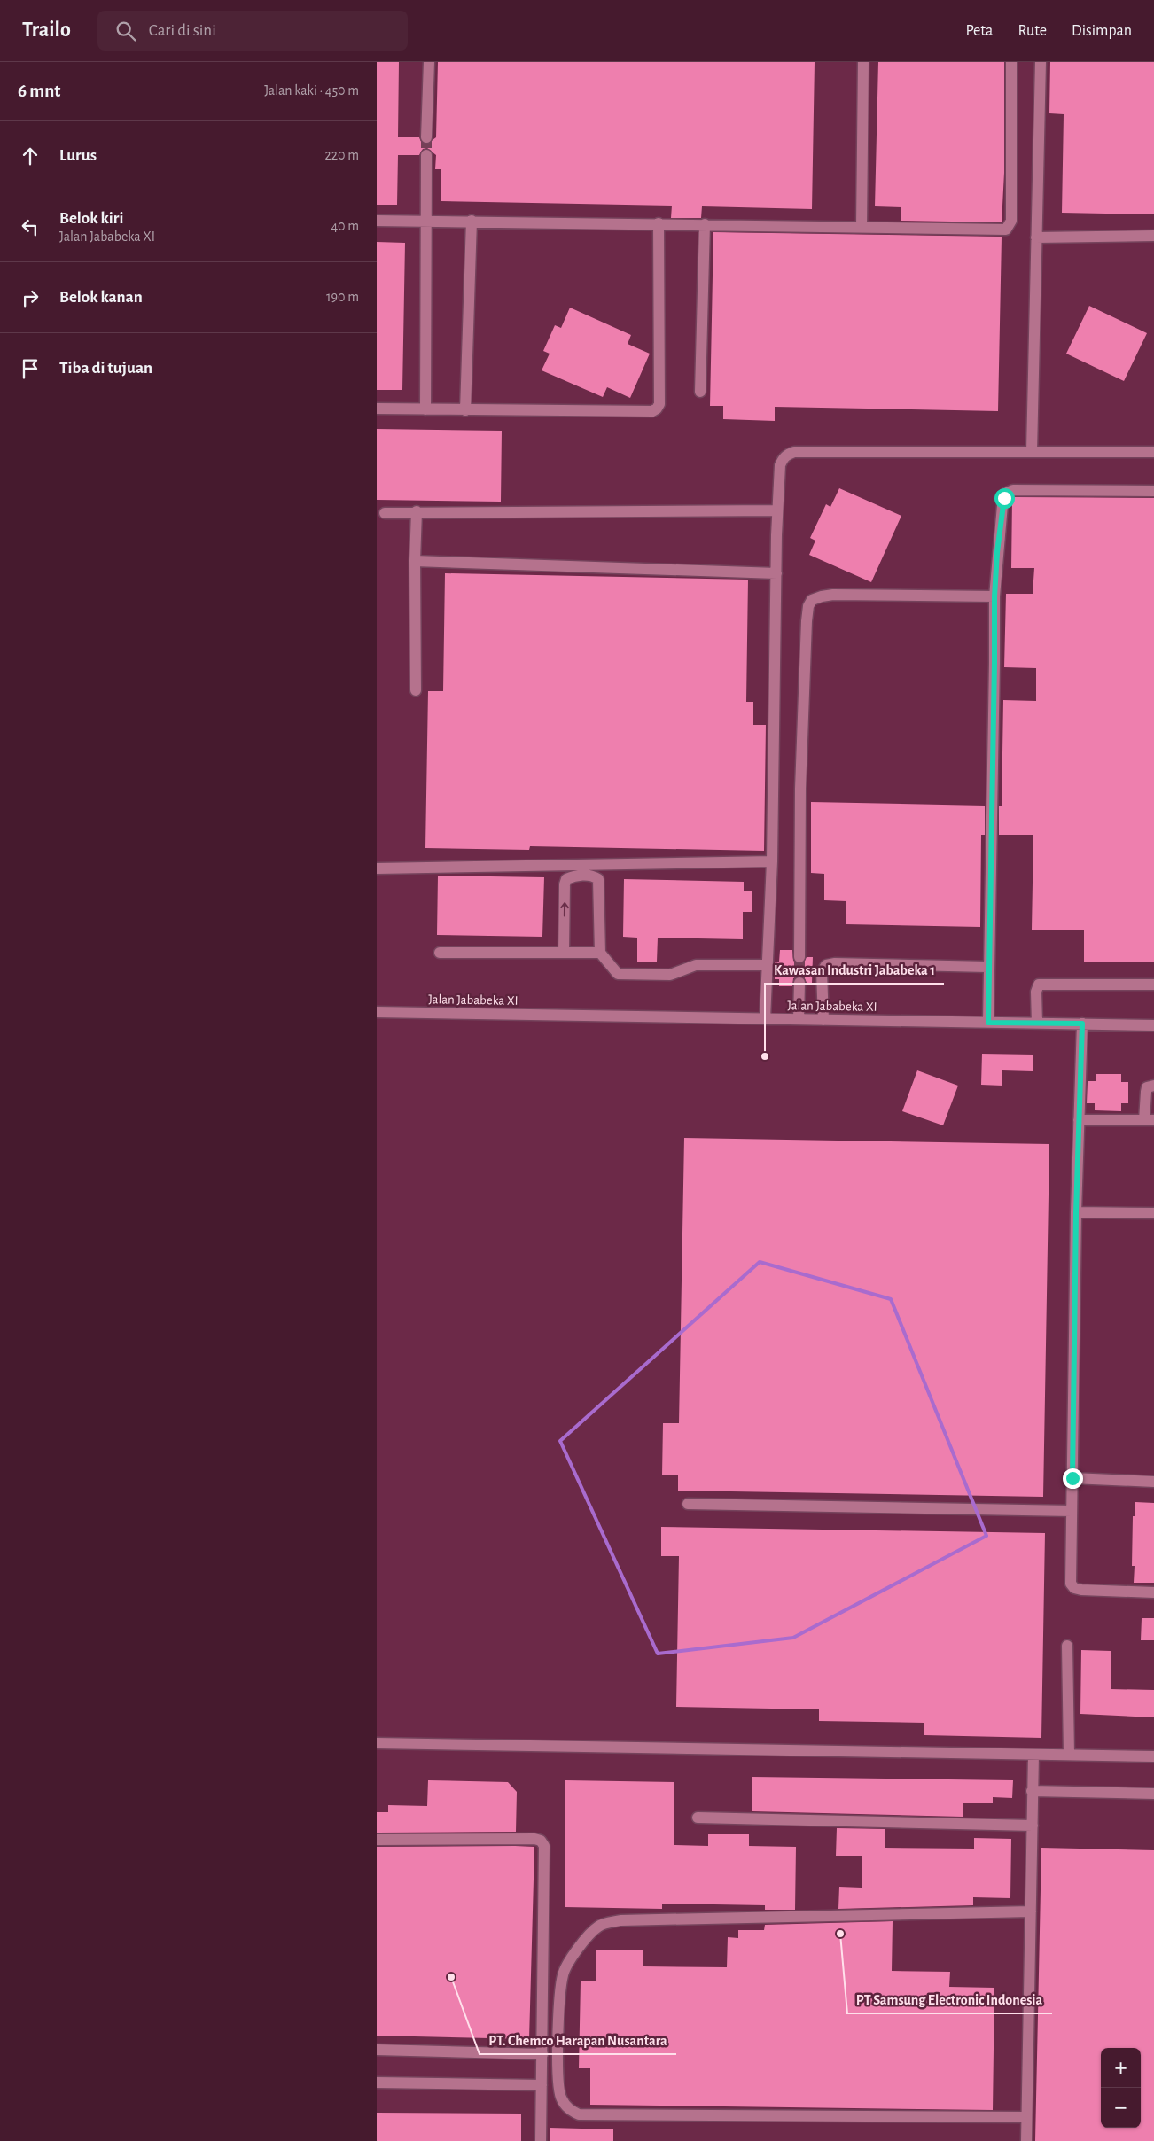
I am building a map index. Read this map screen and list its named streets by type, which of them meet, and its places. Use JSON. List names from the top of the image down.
{
  "streets": {
    "street": ["Jalan Jababeka XI"]
  },
  "places": ["Kawasan Industri Jababeka 1", "PT Samsung Electronic Indonesia", "PT. Chemco Harapan Nusantara"],
  "page": {
    "header": "Trailo",
    "search": "Cari di sini",
    "nav": ["Peta", "Rute", "Disimpan"],
    "heading": ["6 mnt", "Jalan kaki · 450 m"],
    "list": [
      ["Lurus", "220 m"],
      ["Belok kiri", "Jalan Jababeka XI", "40 m"],
      ["Belok kanan", "190 m"],
      "Tiba di tujuan"
    ],
    "map_buttons": ["+", "−"]
  }
}
